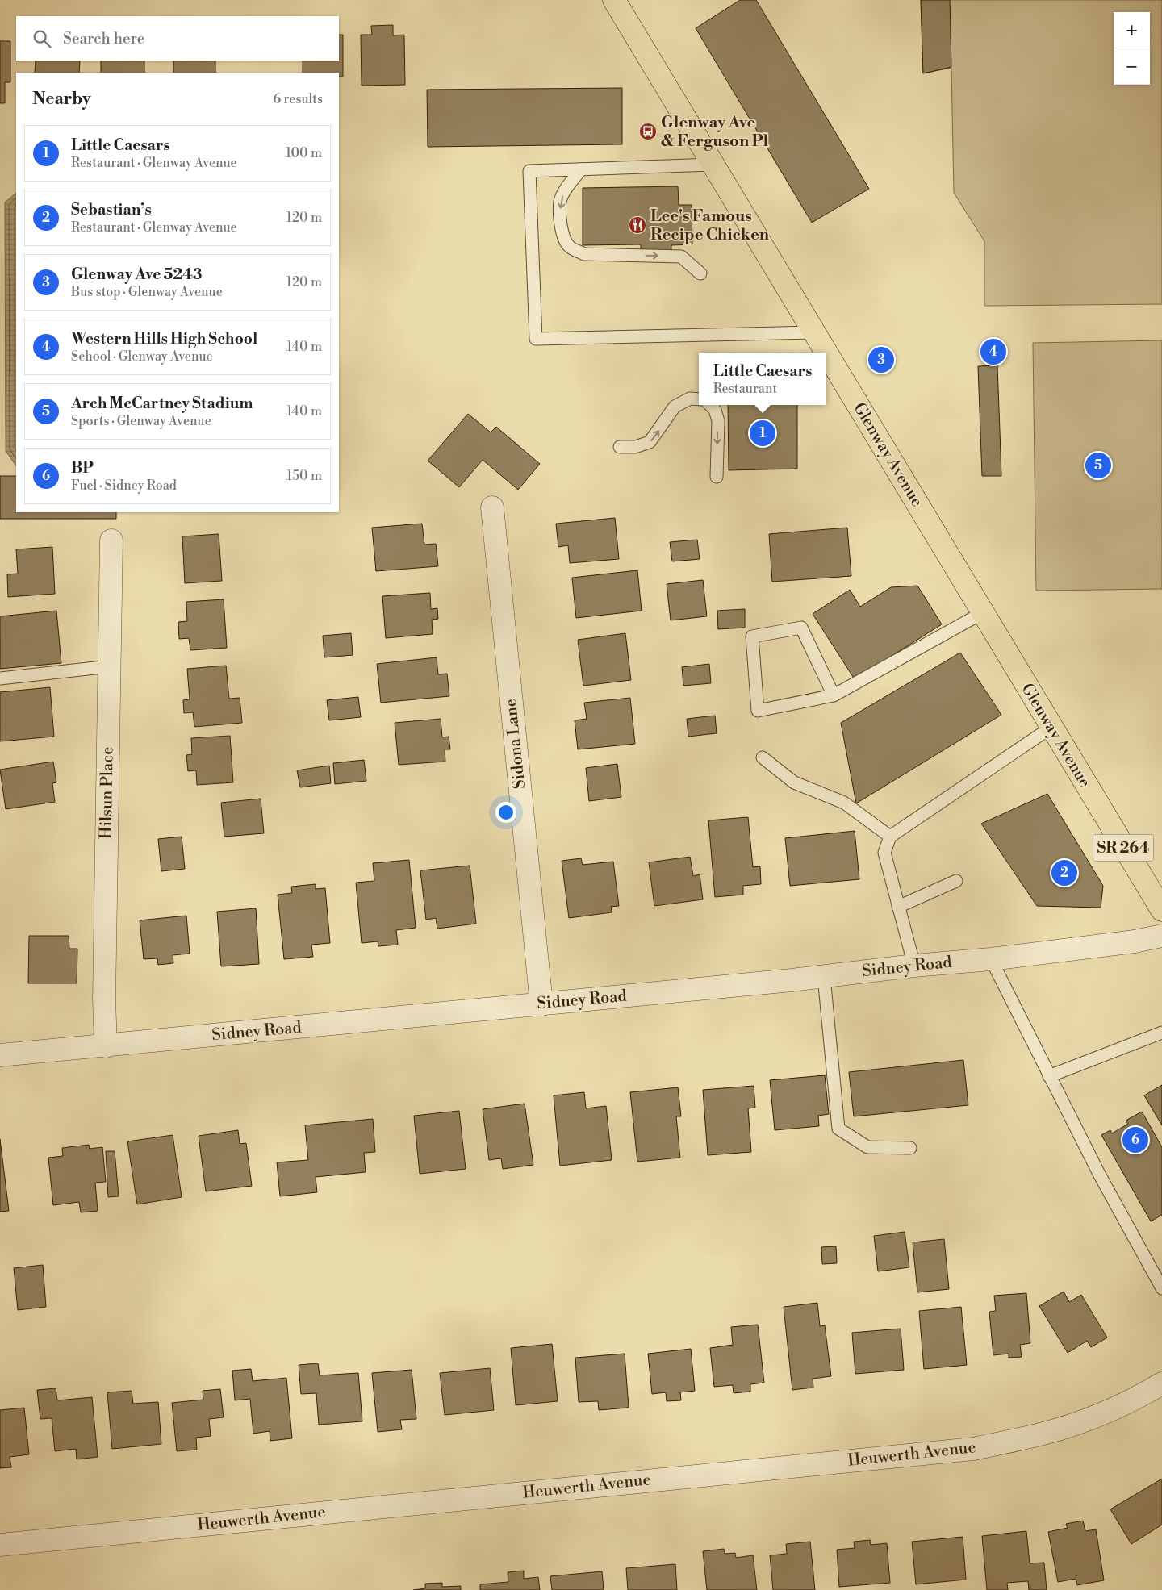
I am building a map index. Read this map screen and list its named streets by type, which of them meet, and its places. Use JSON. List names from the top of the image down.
{
  "streets": {
    "main road": ["Glenway Avenue", "SR 264"],
    "street": [
      "Sidona Lane",
      "Hilsun Place",
      "Sidney Road",
      "Heuwerth Avenue"
    ]
  },
  "crossings": [
    ["Sidona Lane", "Sidney Road"],
    ["Hilsun Place", "Sidney Road"]
  ],
  "places": {
    "bus stop": ["Glenway Ave & Ferguson Pl"],
    "restaurant": ["Lee's Famous Recipe Chicken"]
  },
  "page": {
    "map_buttons": ["+", "−"],
    "search": "Search here",
    "heading": ["Nearby", "6 results"],
    "list": [
      {
        "mark": "1",
        "name": "Little Caesars",
        "note": "Restaurant · Glenway Avenue",
        "value": "100 m"
      },
      {
        "mark": "2",
        "name": "Sebastian’s",
        "note": "Restaurant · Glenway Avenue",
        "value": "120 m"
      },
      {
        "mark": "3",
        "name": "Glenway Ave 5243",
        "note": "Bus stop · Glenway Avenue",
        "value": "120 m"
      },
      {
        "mark": "4",
        "name": "Western Hills High School",
        "note": "School · Glenway Avenue",
        "value": "140 m"
      },
      {
        "mark": "5",
        "name": "Arch McCartney Stadium",
        "note": "Sports · Glenway Avenue",
        "value": "140 m"
      },
      {
        "mark": "6",
        "name": "BP",
        "note": "Fuel · Sidney Road",
        "value": "150 m"
      }
    ],
    "pins": [
      "4",
      "3",
      "1",
      "5",
      "2",
      "6"
    ],
    "popup": ["Little Caesars", "Restaurant"]
  }
}
